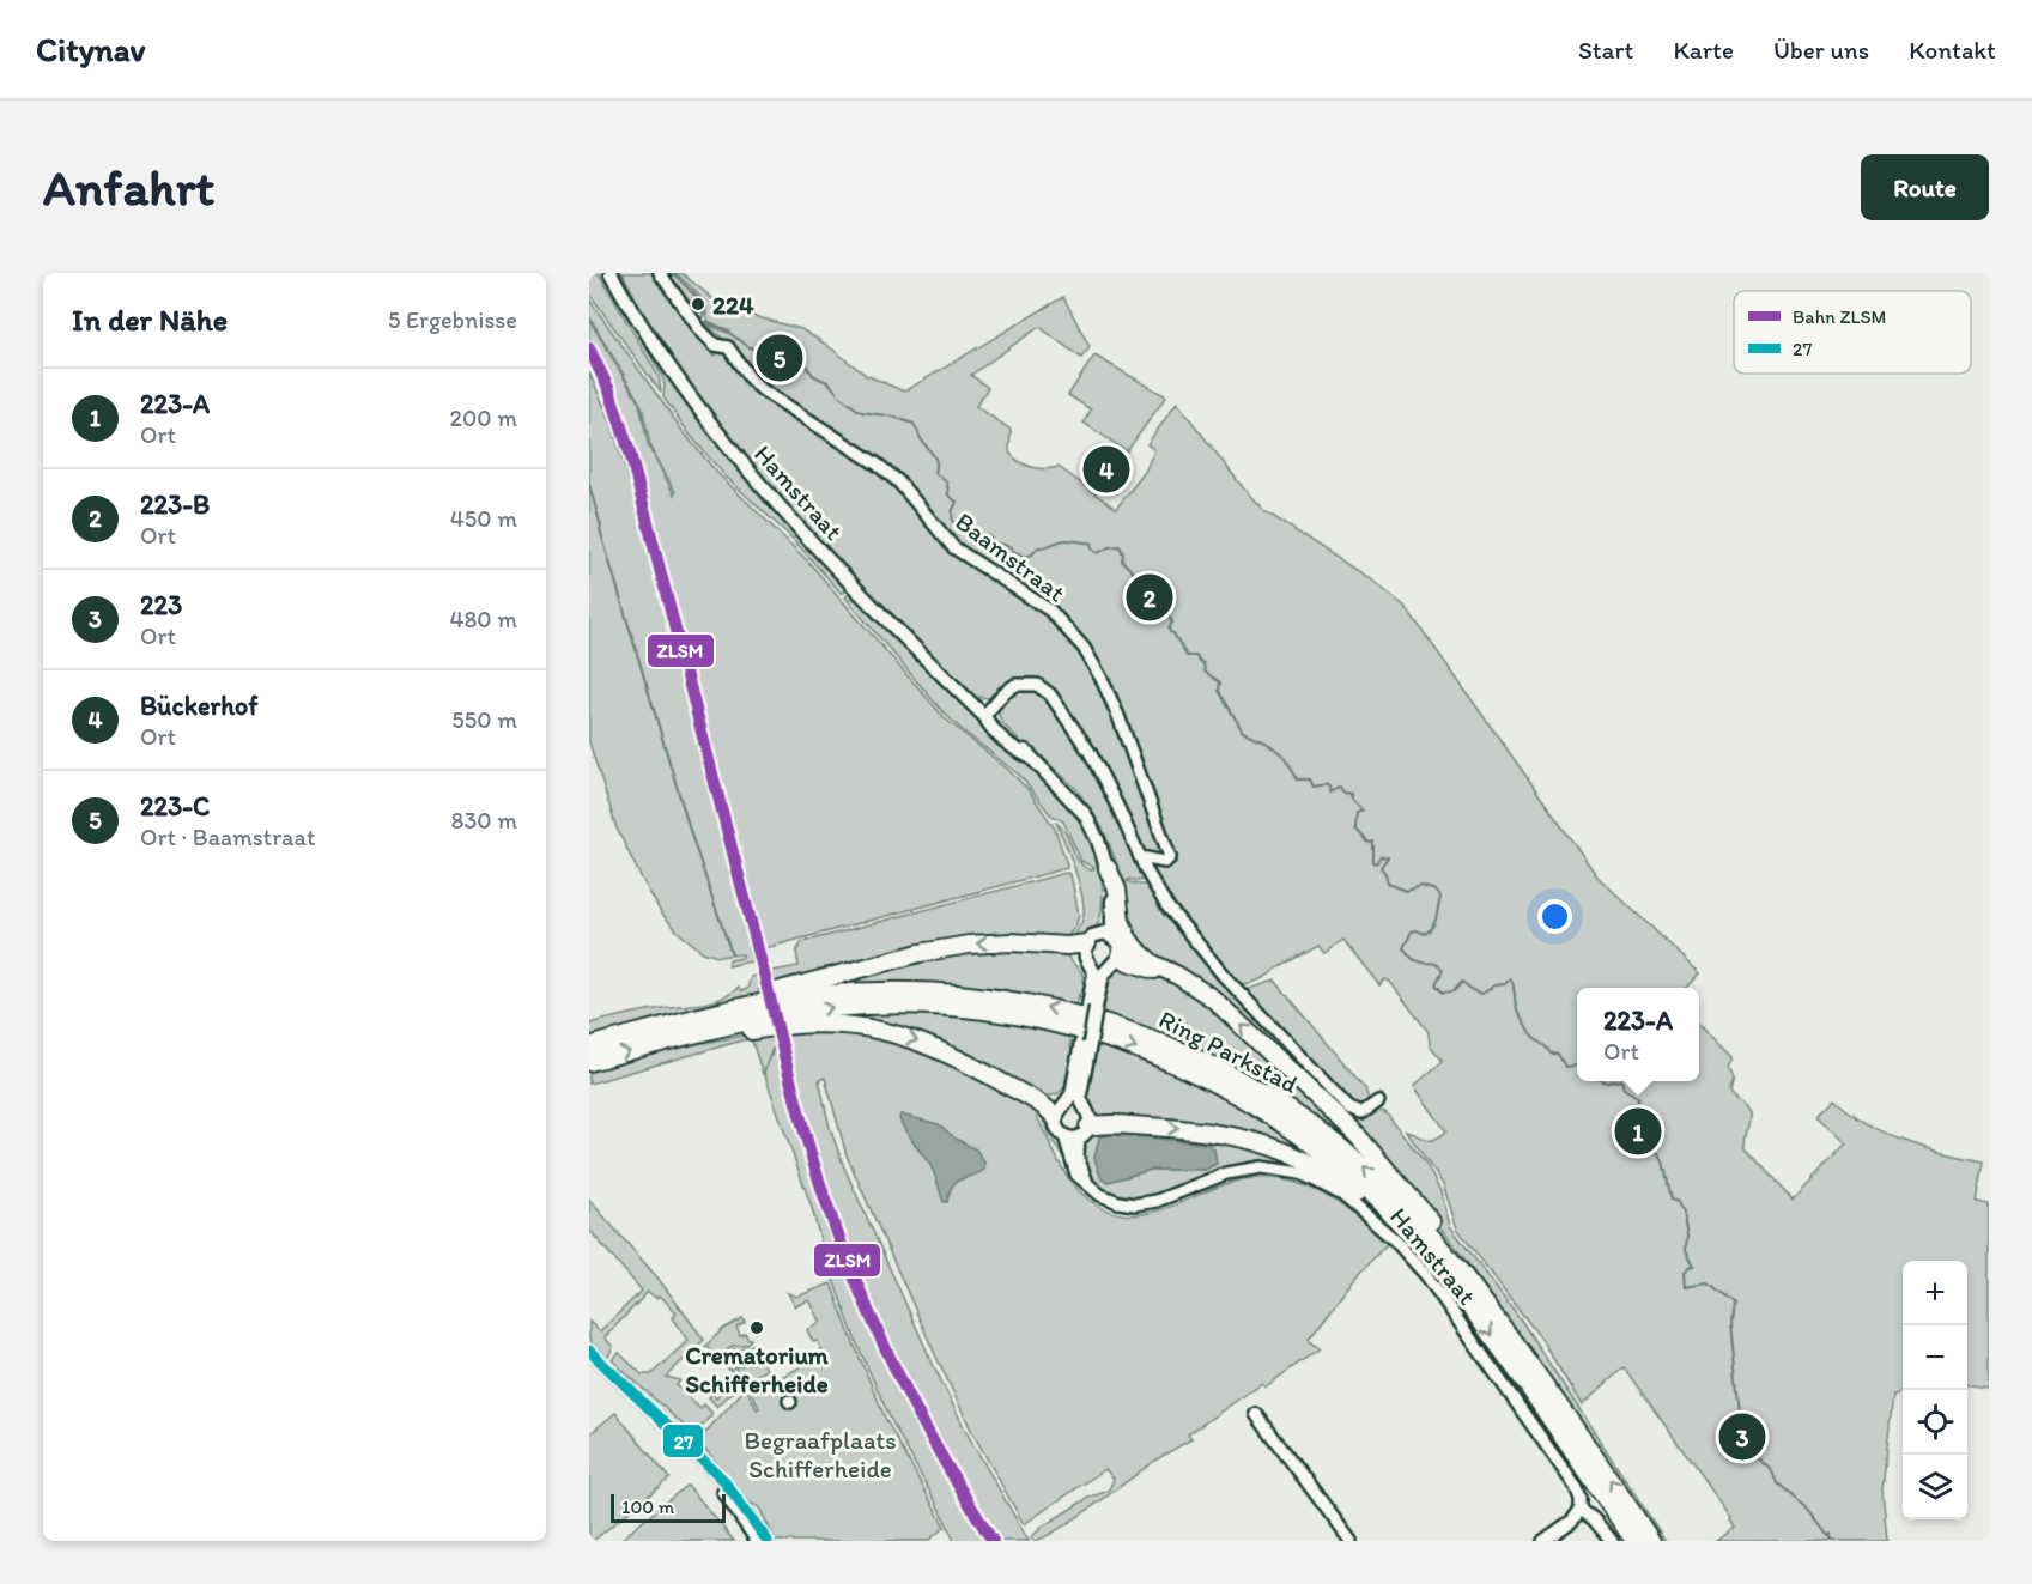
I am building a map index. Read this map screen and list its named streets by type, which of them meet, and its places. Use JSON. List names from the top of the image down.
{
  "streets": {
    "highway": ["Ring Parkstad"],
    "main road": ["Hamstraat"],
    "street": ["Baamstraat"]
  },
  "parks": ["Begraafplaats Schifferheide"],
  "places": ["224", "Crematorium Schifferheide"],
  "lines": ["rail line ZLSM", "transit line 27"],
  "legend": ["Bahn ZLSM", "27"],
  "scale_bar": "100 m",
  "page": {
    "header": "Citynav",
    "nav": [
      "Start",
      "Karte",
      "Über uns",
      "Kontakt"
    ],
    "buttons": "Route",
    "title": "Anfahrt",
    "heading": ["In der Nähe", "5 Ergebnisse"],
    "pins": [
      "5",
      "4",
      "2",
      "1",
      "3"
    ],
    "list": [
      {
        "mark": "1",
        "name": "223-A",
        "note": "Ort",
        "value": "200 m"
      },
      {
        "mark": "2",
        "name": "223-B",
        "note": "Ort",
        "value": "450 m"
      },
      {
        "mark": "3",
        "name": "223",
        "note": "Ort",
        "value": "480 m"
      },
      {
        "mark": "4",
        "name": "Bückerhof",
        "note": "Ort",
        "value": "550 m"
      },
      {
        "mark": "5",
        "name": "223-C",
        "note": "Ort · Baamstraat",
        "value": "830 m"
      }
    ],
    "popup": ["223-A", "Ort"],
    "map_buttons": ["+", "−"],
    "scale": "100 m"
  }
}
